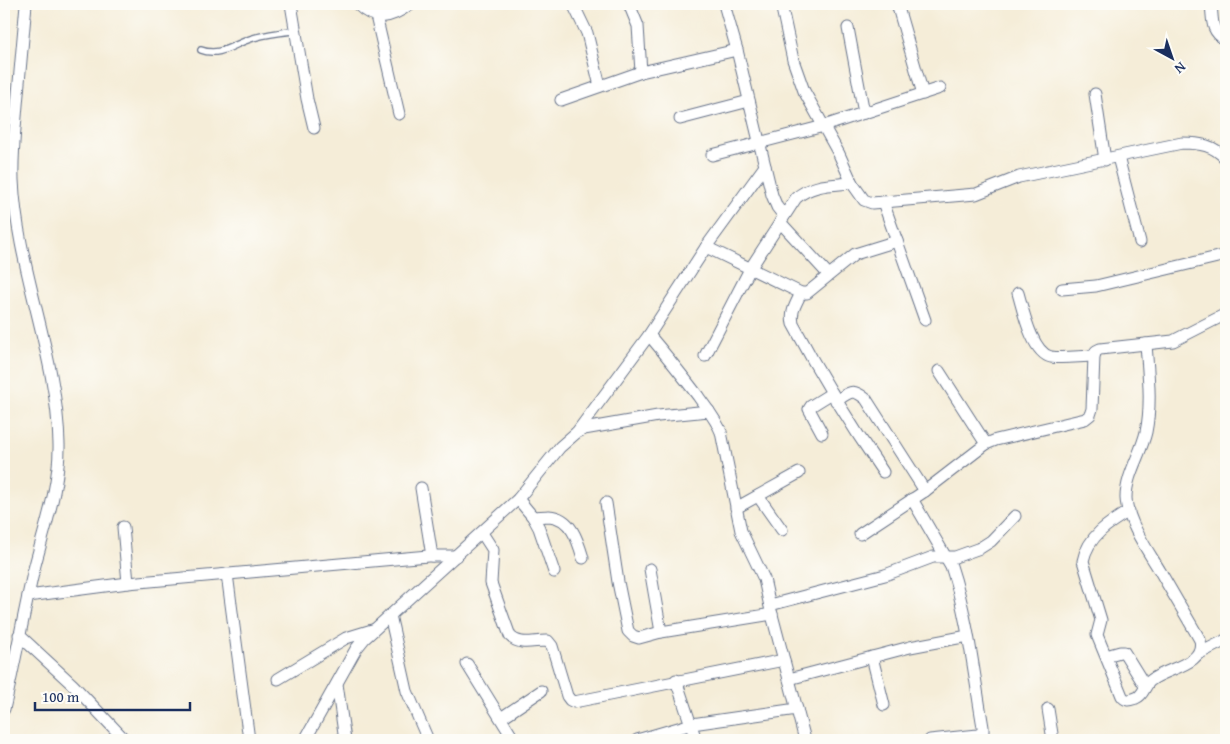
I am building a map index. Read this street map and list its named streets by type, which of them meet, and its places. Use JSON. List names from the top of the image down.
{
  "scale_bar": "100 m",
  "north": "bottom right"
}
